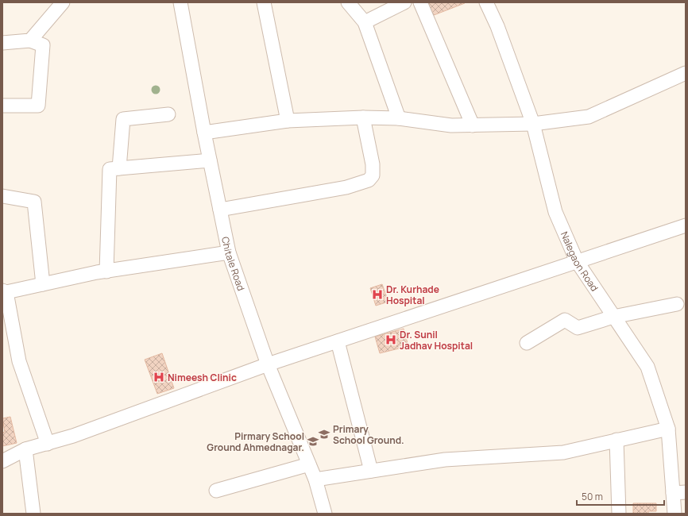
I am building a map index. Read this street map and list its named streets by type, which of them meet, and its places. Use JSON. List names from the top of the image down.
{
  "streets": {
    "street": ["Nalegaon Road", "Chitale Road"]
  },
  "places": {
    "hospital": ["Dr. Kurhade Hospital", "Dr. Sunil Jadhav Hospital", "Nimeesh Clinic"],
    "school or university": ["Primary School Ground.", "Pirmary School Ground Ahmednagar."]
  },
  "scale_bar": "50 m"
}
